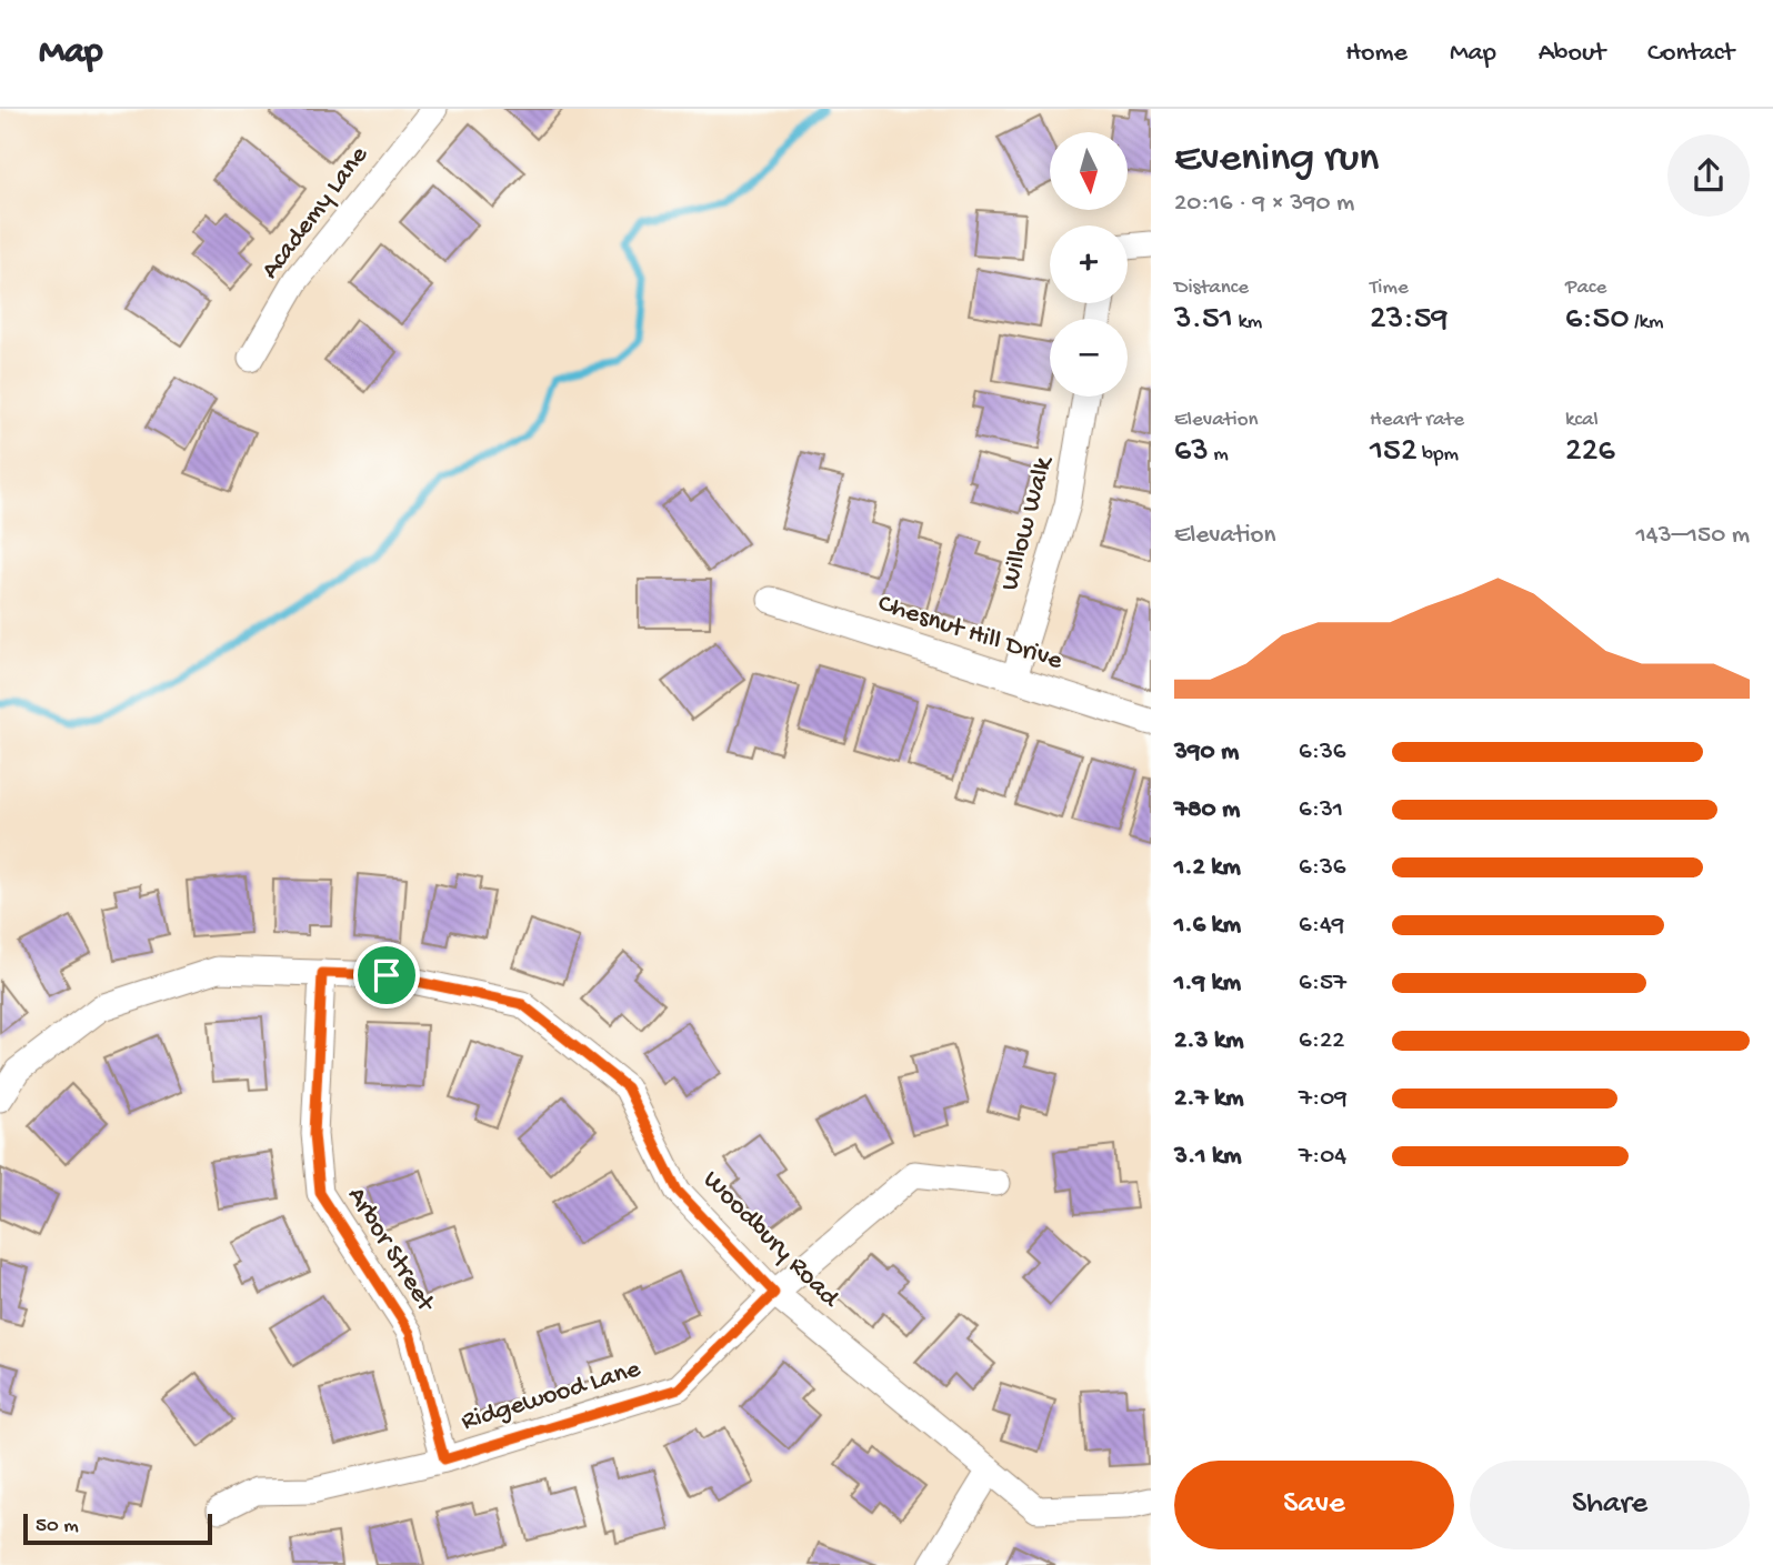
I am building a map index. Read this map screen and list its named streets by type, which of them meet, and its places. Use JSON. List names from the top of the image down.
{
  "streets": {
    "street": [
      "Academy Lane",
      "Willow Walk",
      "Chesnut Hill Drive",
      "Woodbury Road",
      "Arbor Street",
      "Ridgewood Lane"
    ]
  },
  "crossings": [
    ["Willow Walk", "Chesnut Hill Drive"],
    ["Woodbury Road", "Arbor Street"],
    ["Woodbury Road", "Ridgewood Lane"],
    ["Arbor Street", "Ridgewood Lane"]
  ],
  "scale_bar": "50 m",
  "north": "bottom",
  "page": {
    "header": "Map",
    "nav": [
      "Home",
      "Map",
      "About",
      "Contact"
    ],
    "heading": ["Evening run", "20:16 · 9 × 390 m"],
    "map_buttons": ["+", "−"],
    "stats": [
      ["Distance", "3.51 km"],
      ["Time", "23:59"],
      ["Pace", "6:50 /km"],
      ["Elevation", "63 m"],
      ["Heart rate", "152 bpm"],
      ["kcal", "226"]
    ],
    "chart": ["Elevation", "143–150 m"],
    "list": [
      {
        "name": "390 m",
        "note": "6:36"
      },
      {
        "name": "780 m",
        "note": "6:31"
      },
      {
        "name": "1.2 km",
        "note": "6:36"
      },
      {
        "name": "1.6 km",
        "note": "6:49"
      },
      {
        "name": "1.9 km",
        "note": "6:57"
      },
      {
        "name": "2.3 km",
        "note": "6:22"
      },
      {
        "name": "2.7 km",
        "note": "7:09"
      },
      {
        "name": "3.1 km",
        "note": "7:04"
      }
    ],
    "buttons": ["Save", "Share"],
    "scale": "50 m"
  }
}
